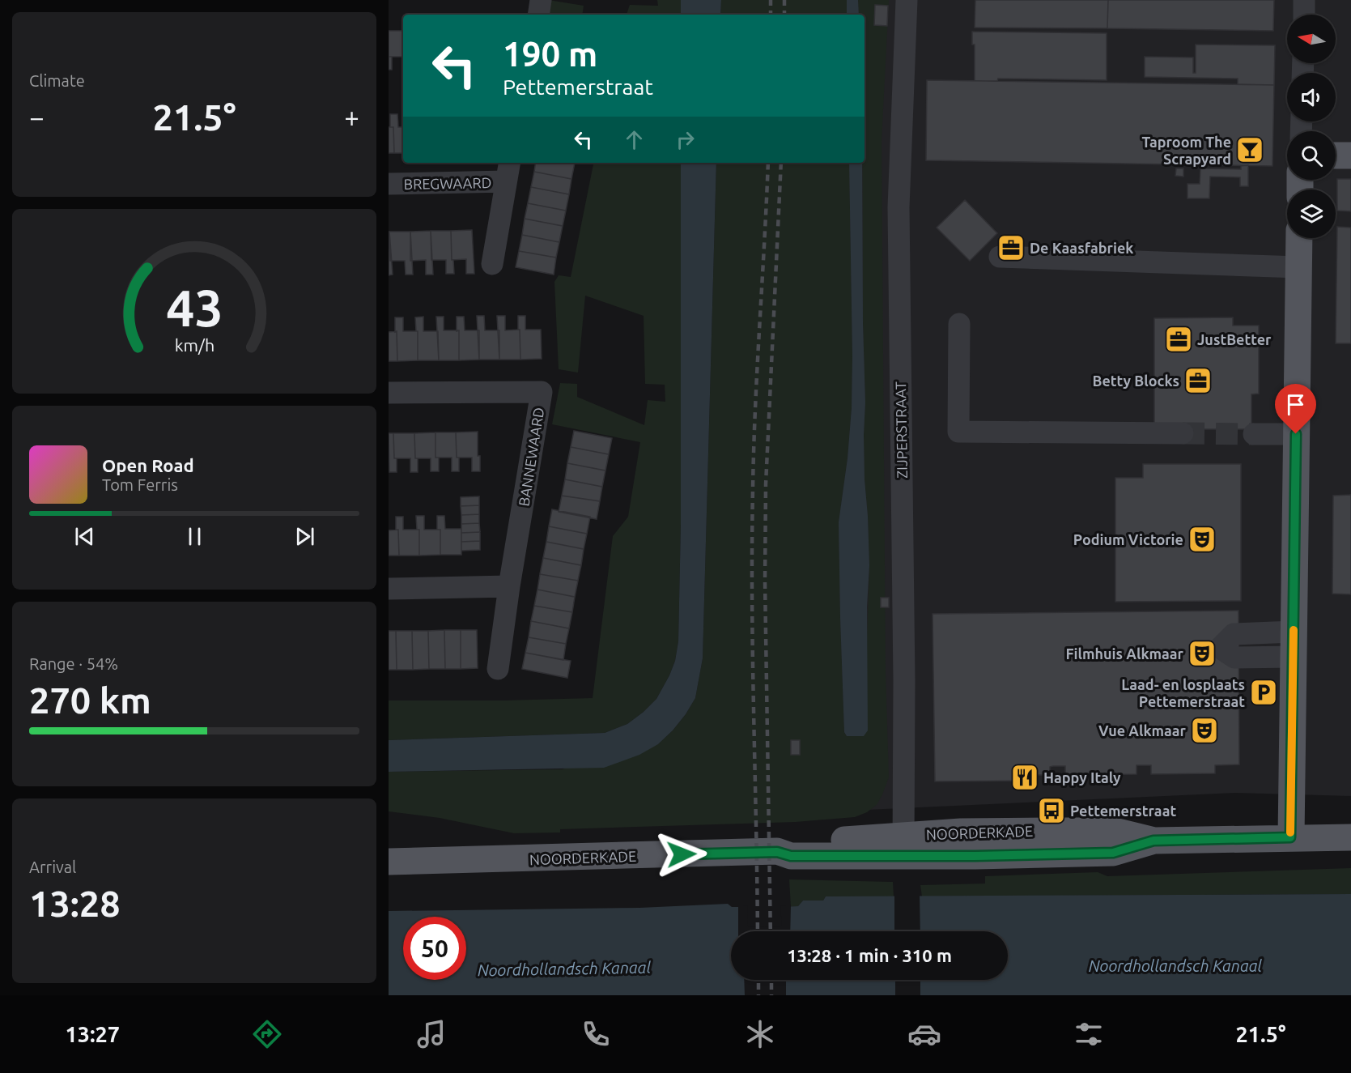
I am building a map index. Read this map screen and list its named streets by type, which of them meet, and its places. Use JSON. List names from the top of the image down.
{
  "streets": {
    "main road": ["NOORDERKADE"],
    "street": ["BREGWAARD", "ZIJPERSTRAAT", "BANNEWAARD"]
  },
  "crossings": [
    ["ZIJPERSTRAAT", "NOORDERKADE"]
  ],
  "water": ["Noordhollandsch Kanaal"],
  "places": {
    "bar": ["Taproom The Scrapyard"],
    "office": ["De Kaasfabriek", "JustBetter", "Betty Blocks"],
    "theatre": ["Podium Victorie", "Filmhuis Alkmaar", "Vue Alkmaar"],
    "parking": ["Laad- en losplaats Pettemerstraat"],
    "restaurant": ["Happy Italy"],
    "bus stop": ["Pettemerstraat"]
  },
  "north": "left",
  "page": {
    "tile": [
      "Climate",
      ["Range · 54%", "270 km"],
      ["Arrival", "13:28"]
    ],
    "turn": ["190 m", "Pettemerstraat"],
    "heat": ["−", "21.5°", "+"],
    "song": ["Open Road", "Tom Ferris"],
    "limit": "50",
    "trip": "13:28 · 1 min · 310 m",
    "tabs": ["13:27", "21.5°"],
    "gauge": ["43", "km/h"]
  }
}
